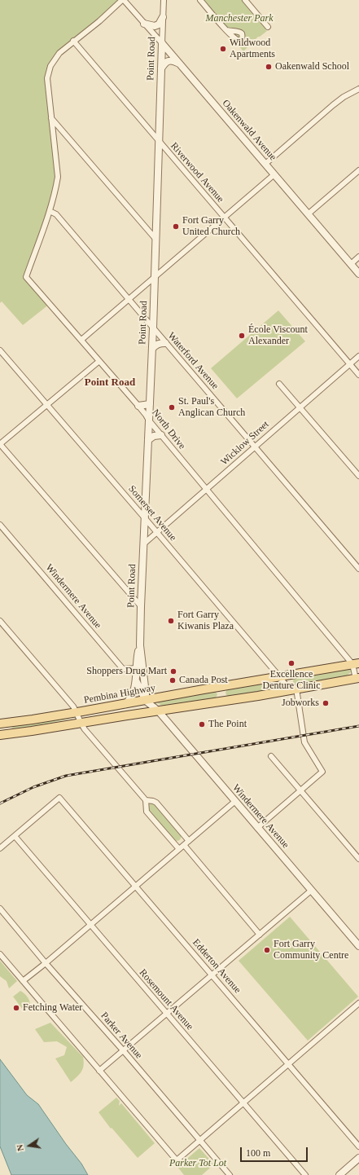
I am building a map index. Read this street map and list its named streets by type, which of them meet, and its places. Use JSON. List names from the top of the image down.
{
  "streets": {
    "main road": ["Pembina Highway"],
    "street": [
      "Point Road",
      "Oakenwald Avenue",
      "Riverwood Avenue",
      "Waterford Avenue",
      "North Drive",
      "Wicklow Street",
      "Somerset Avenue",
      "Windermere Avenue",
      "Edderton Avenue",
      "Rosemount Avenue",
      "Parker Avenue"
    ]
  },
  "crossings": [
    ["Point Road", "Oakenwald Avenue"],
    ["Point Road", "Riverwood Avenue"],
    ["Point Road", "Waterford Avenue"],
    ["Point Road", "North Drive"],
    ["Point Road", "Wicklow Street"],
    ["Point Road", "Somerset Avenue"],
    ["Point Road", "Windermere Avenue"],
    ["Point Road", "Pembina Highway"],
    ["Oakenwald Avenue", "North Drive"],
    ["Riverwood Avenue", "North Drive"],
    ["Riverwood Avenue", "Wicklow Street"],
    ["Waterford Avenue", "North Drive"],
    ["Waterford Avenue", "Wicklow Street"],
    ["North Drive", "Wicklow Street"],
    ["North Drive", "Pembina Highway"],
    ["Wicklow Street", "Somerset Avenue"],
    ["Somerset Avenue", "Pembina Highway"],
    ["Windermere Avenue", "Pembina Highway"],
    ["Edderton Avenue", "Rosemount Avenue"]
  ],
  "districts": ["Point Road"],
  "parks": ["Manchester Park", "Parker Tot Lot"],
  "places": [
    "Wildwood Apartments",
    "Oakenwald School",
    "Fort Garry United Church",
    "École Viscount Alexander",
    "St. Paul's Anglican Church",
    "Fort Garry Kiwanis Plaza",
    "Excellence Denture Clinic",
    "Shoppers Drug Mart",
    "Canada Post",
    "Jobworks",
    "The Point",
    "Fort Garry Community Centre",
    "Fetching Water"
  ],
  "scale_bar": "100 m",
  "north": "left"
}
